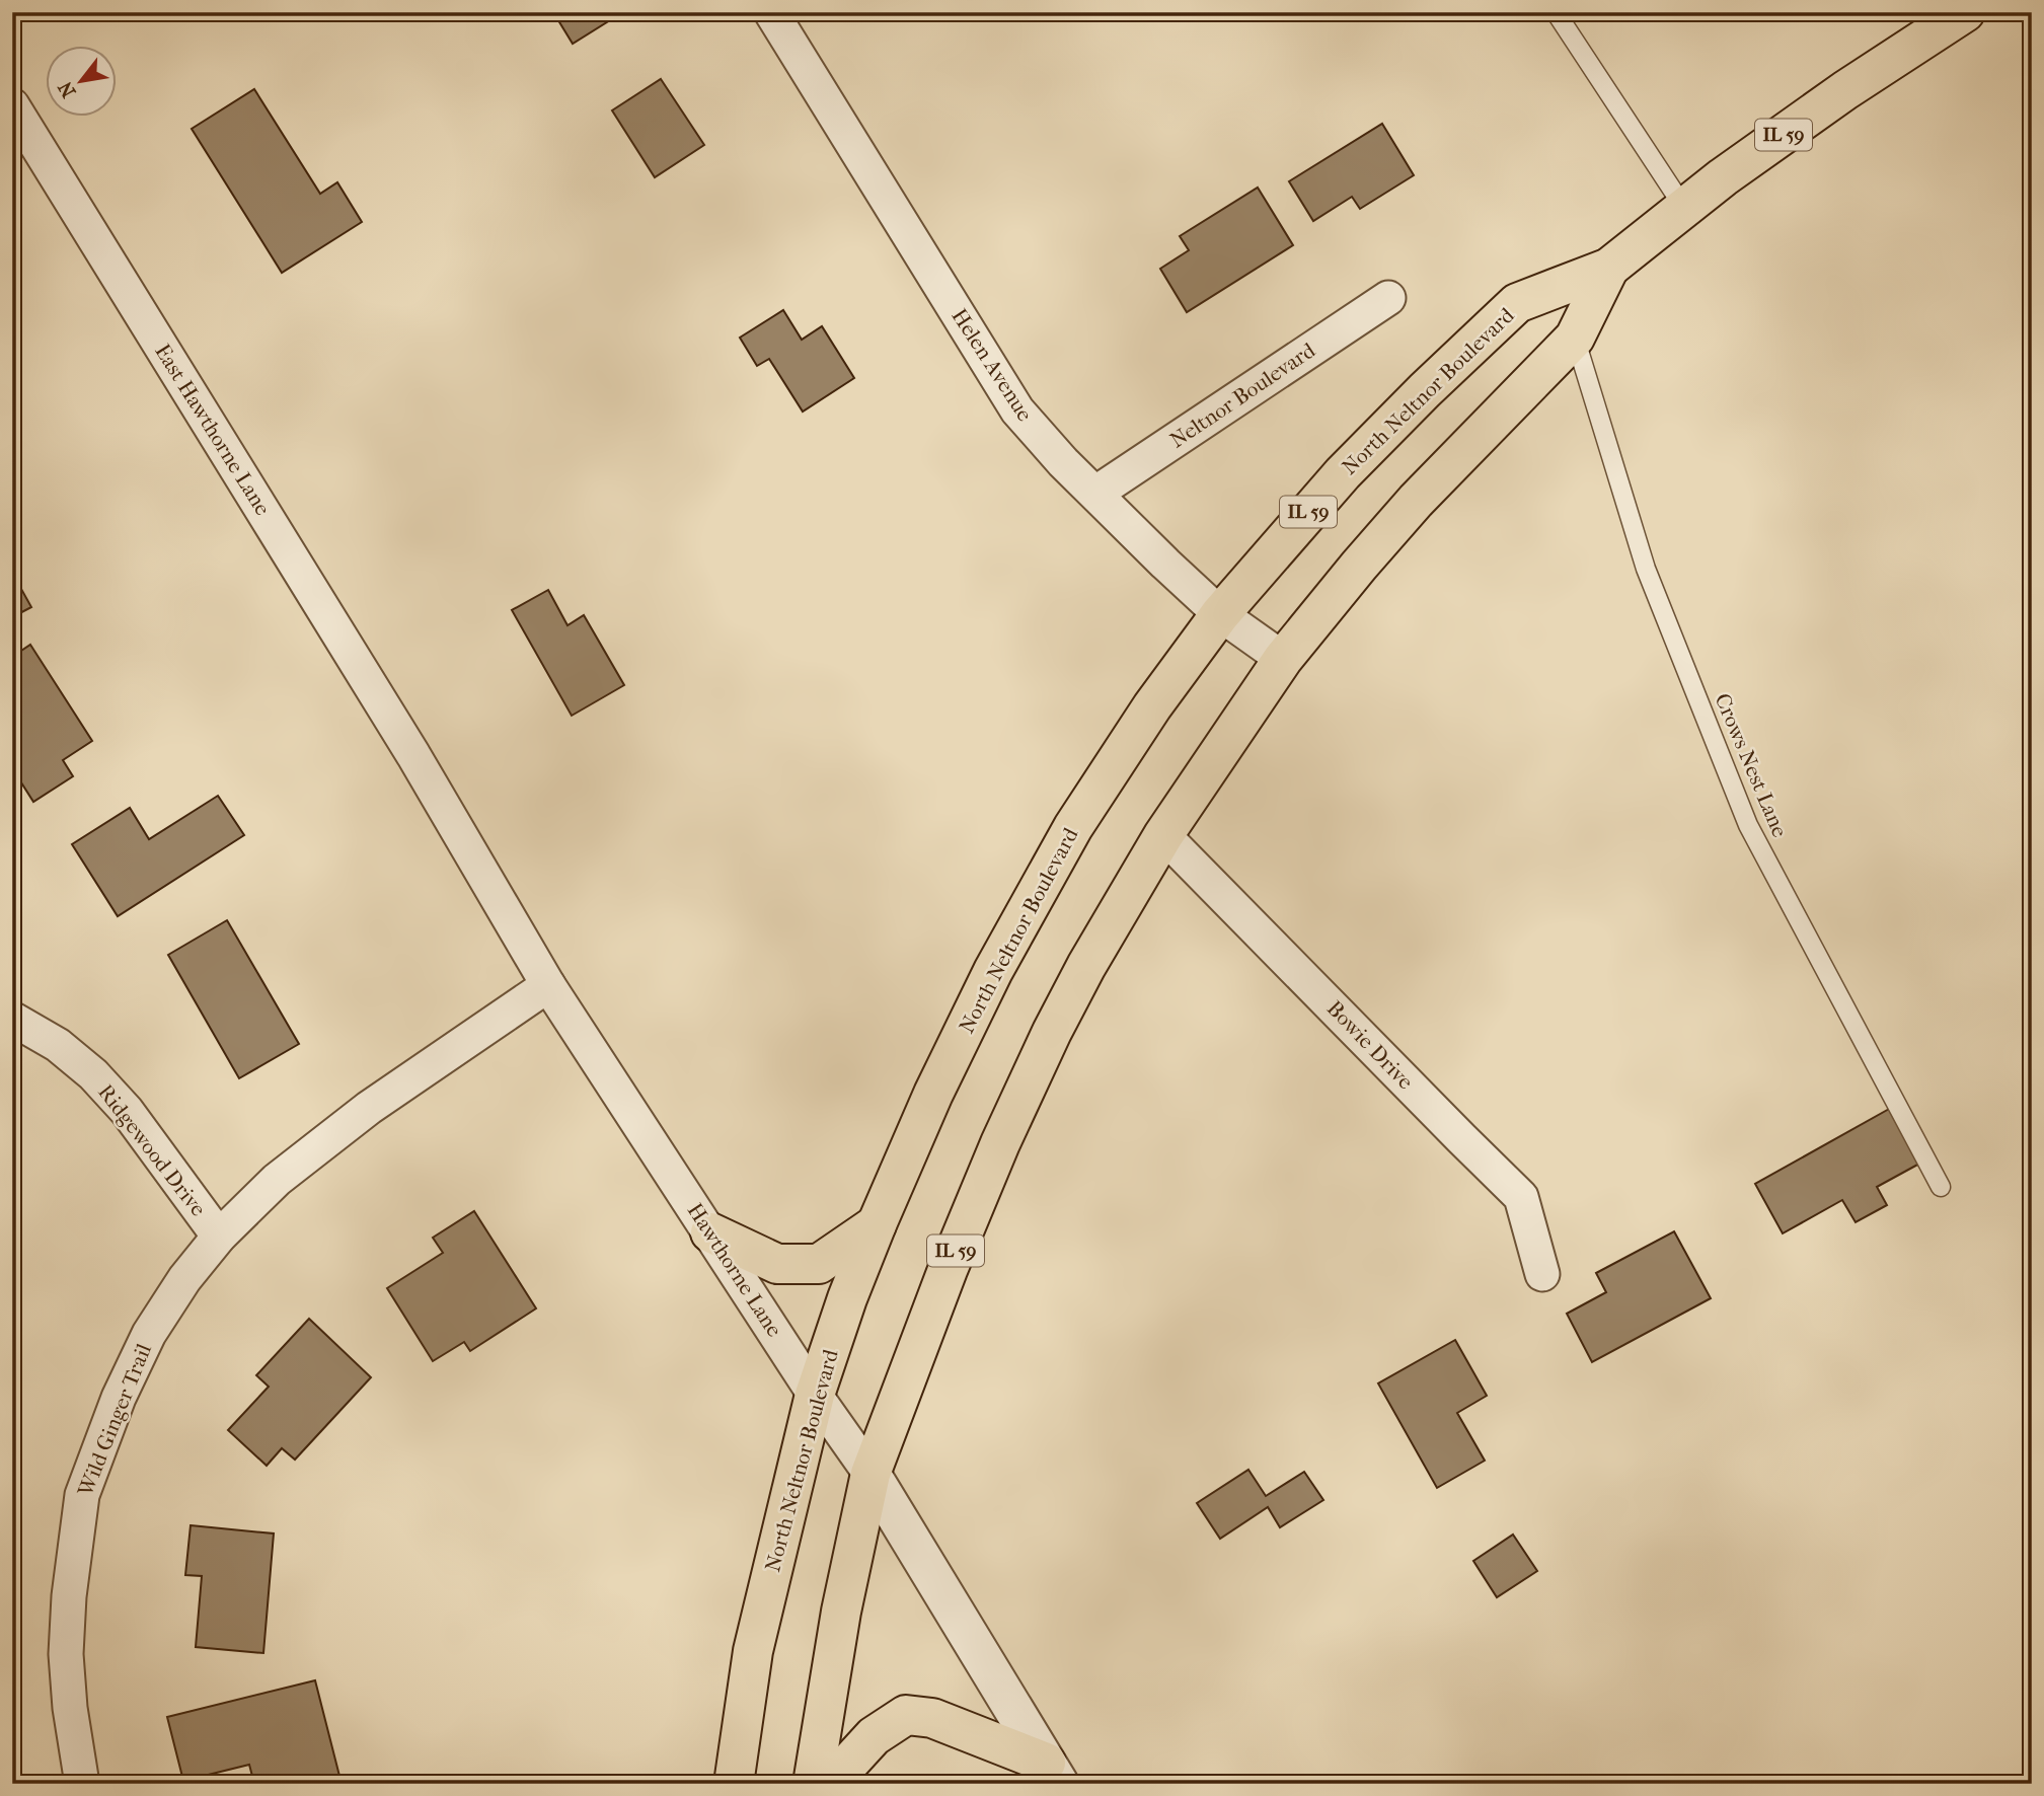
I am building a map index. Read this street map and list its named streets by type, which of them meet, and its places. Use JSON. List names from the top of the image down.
{
  "streets": {
    "main road": ["IL 59", "North Neltnor Boulevard"],
    "street": [
      "Helen Avenue",
      "Neltnor Boulevard",
      "East Hawthorne Lane",
      "Bowie Drive",
      "Ridgewood Drive",
      "Hawthorne Lane",
      "Wild Ginger Trail"
    ],
    "lane": ["Crows Nest Lane"]
  },
  "crossings": [
    ["Helen Avenue", "North Neltnor Boulevard"],
    ["Helen Avenue", "Neltnor Boulevard"],
    ["North Neltnor Boulevard", "Crows Nest Lane"],
    ["North Neltnor Boulevard", "Bowie Drive"],
    ["North Neltnor Boulevard", "Hawthorne Lane"],
    ["East Hawthorne Lane", "Hawthorne Lane"],
    ["Ridgewood Drive", "Wild Ginger Trail"],
    ["Hawthorne Lane", "Wild Ginger Trail"]
  ],
  "north": "bottom left"
}
